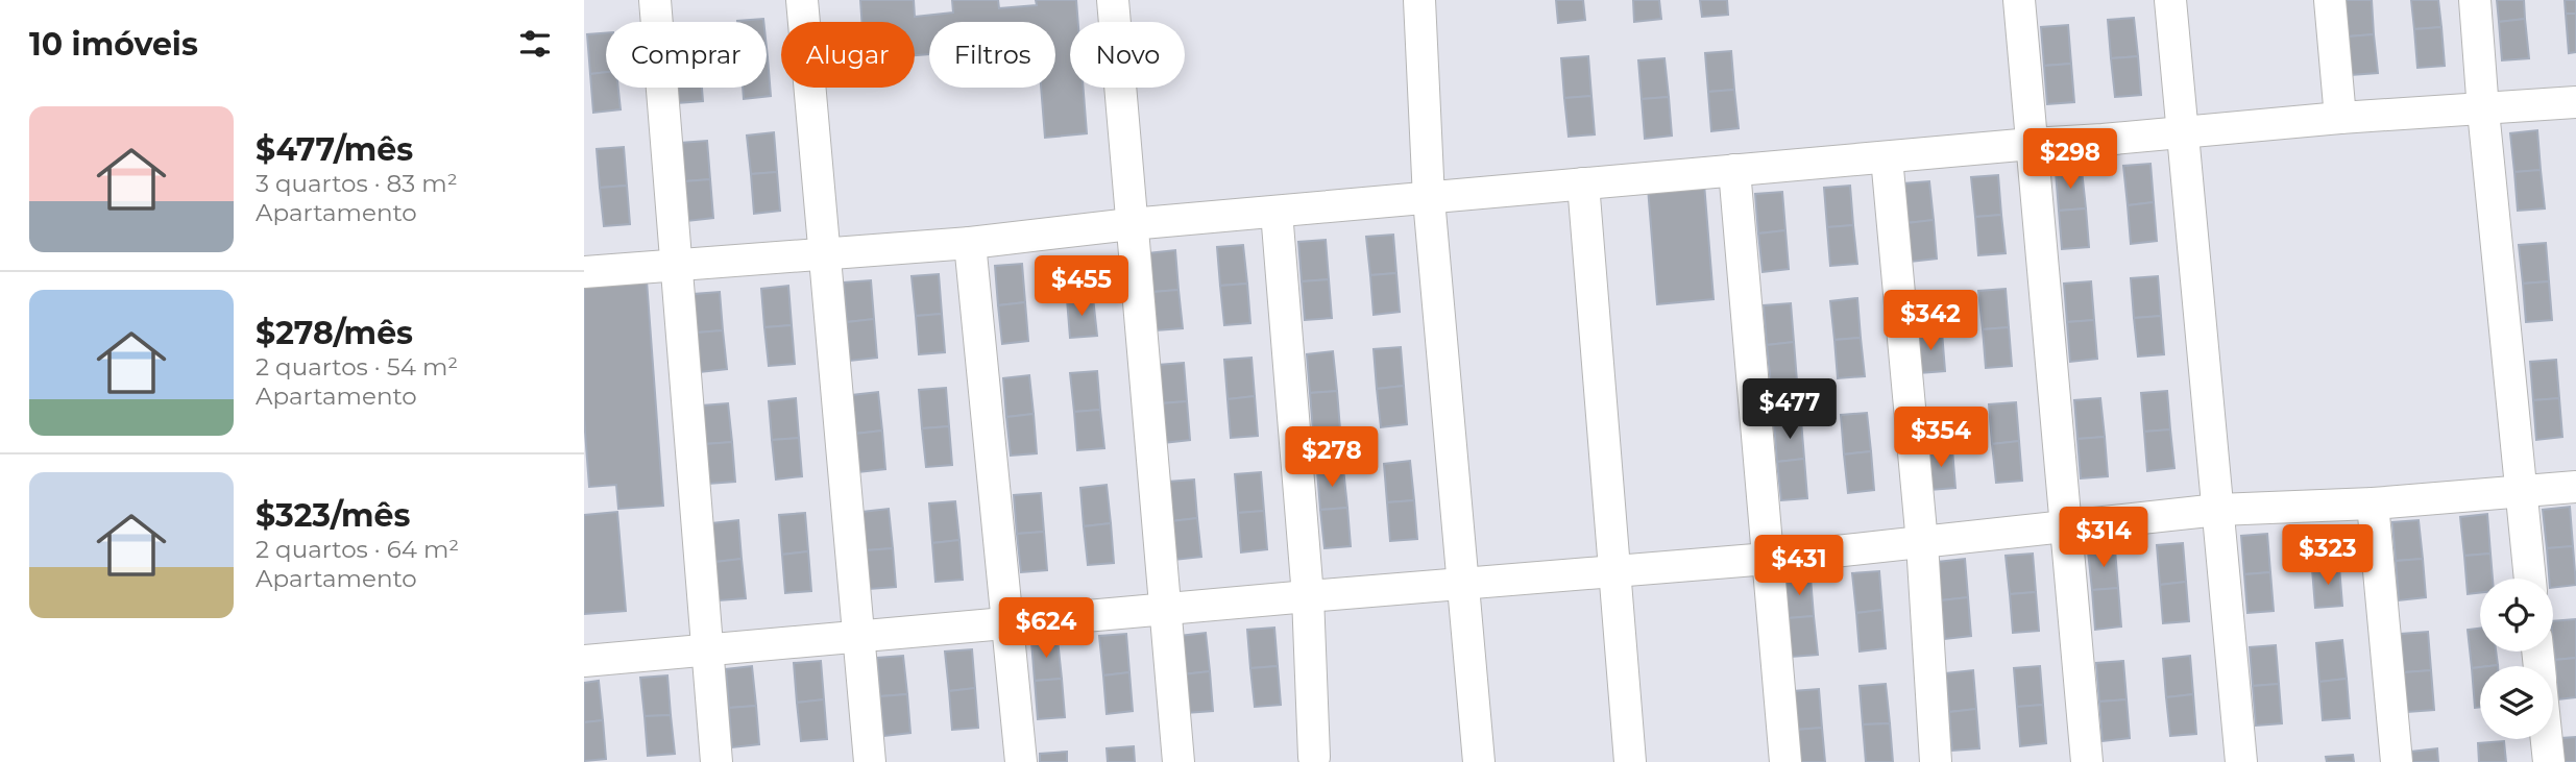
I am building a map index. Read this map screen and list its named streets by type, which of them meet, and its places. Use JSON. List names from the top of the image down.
{
  "page": {
    "heading": "10 imóveis",
    "chip": [
      "Comprar",
      "Alugar",
      "Filtros",
      "Novo"
    ],
    "list": [
      {
        "name": "$477/mês",
        "note": "3 quartos · 83 m² · Apartamento"
      },
      {
        "name": "$278/mês",
        "note": "2 quartos · 54 m² · Apartamento"
      },
      {
        "name": "$323/mês",
        "note": "2 quartos · 64 m² · Apartamento"
      }
    ],
    "price": [
      "$298",
      "$455",
      "$342",
      "$477",
      "$354",
      "$278",
      "$314",
      "$323",
      "$431",
      "$624"
    ]
  }
}
